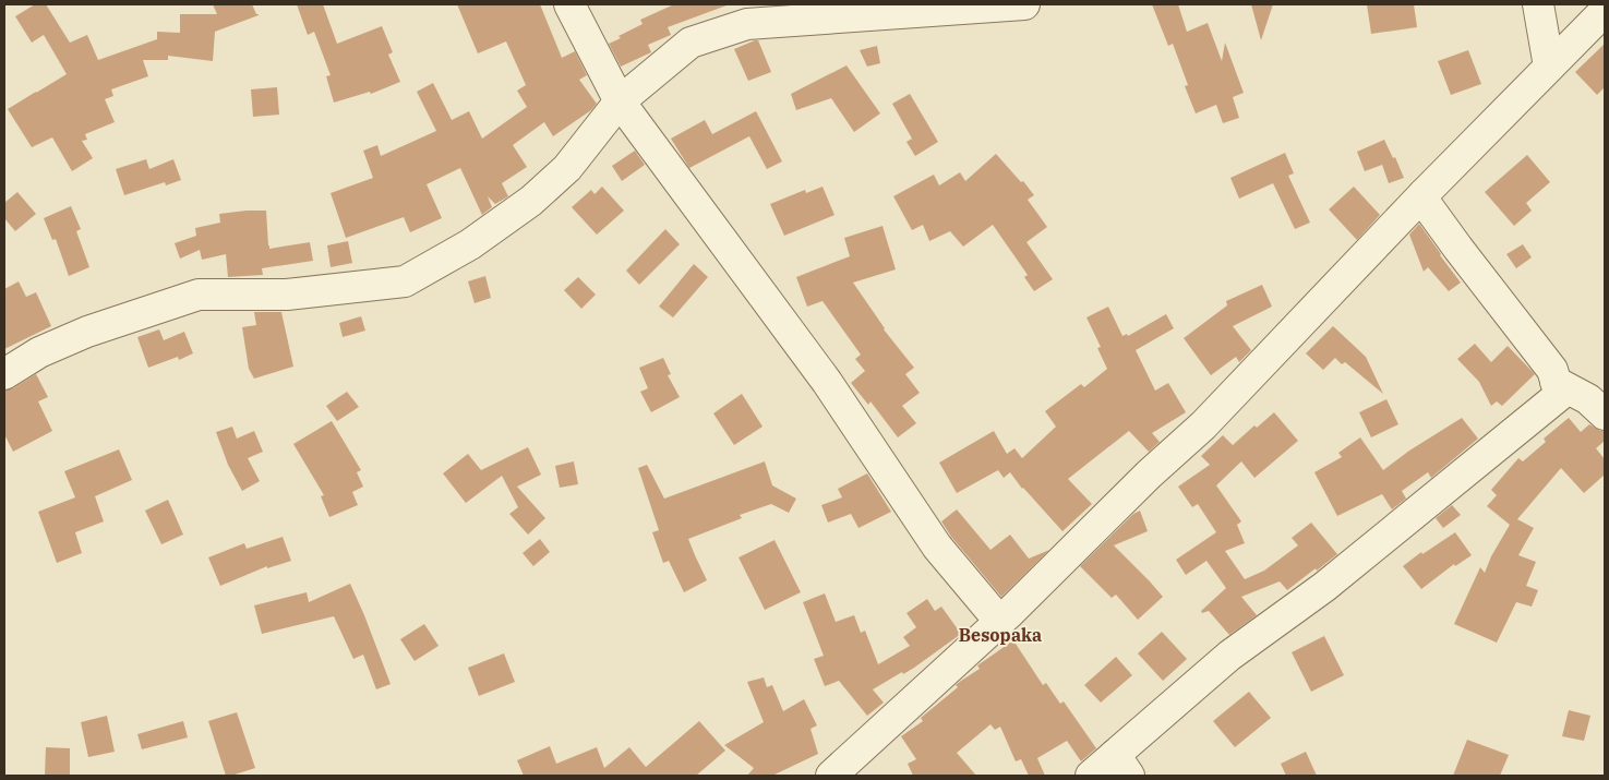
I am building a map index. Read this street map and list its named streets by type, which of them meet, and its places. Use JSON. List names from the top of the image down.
{
  "districts": ["Besopaka"]
}
